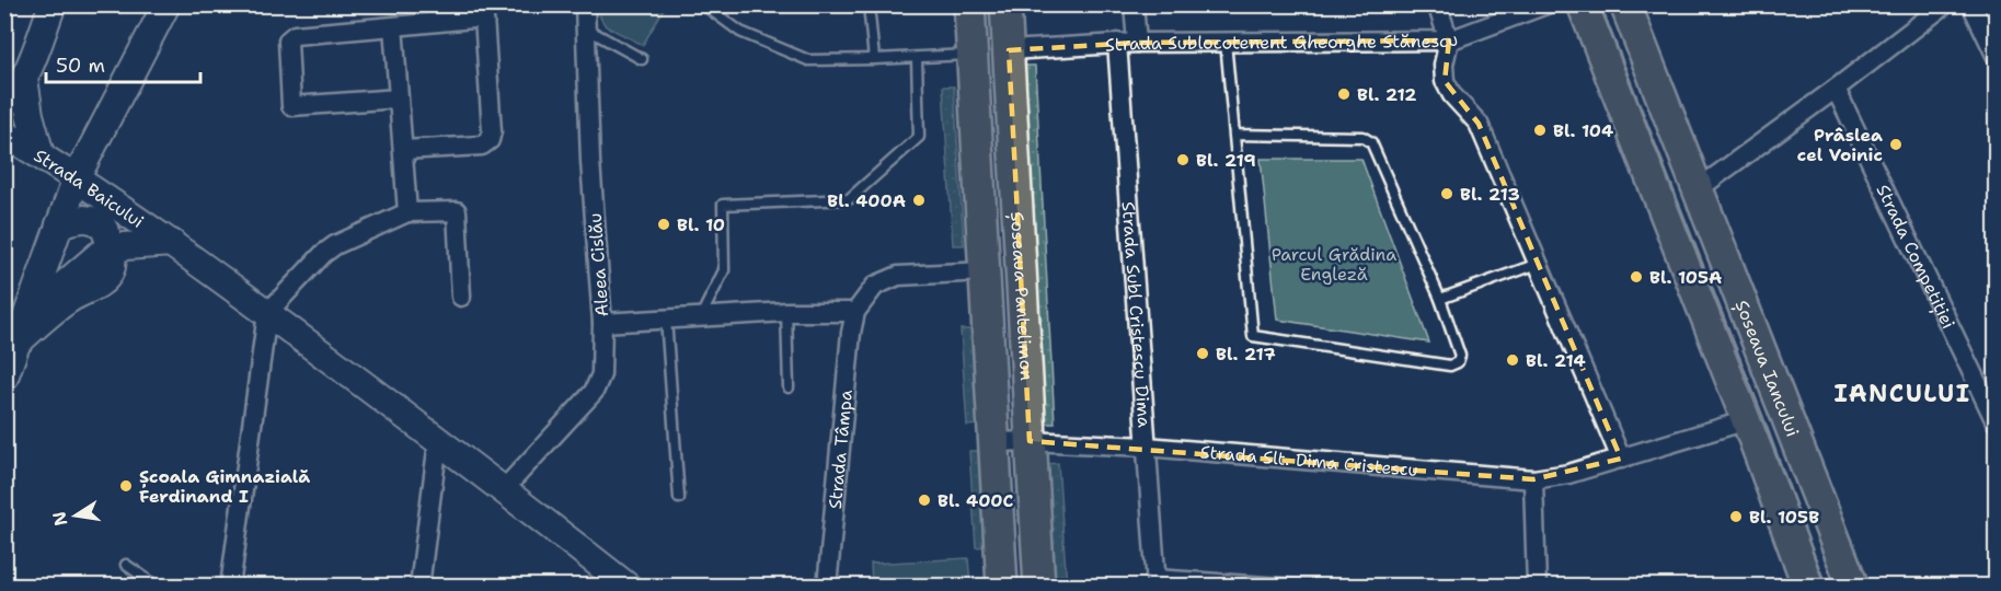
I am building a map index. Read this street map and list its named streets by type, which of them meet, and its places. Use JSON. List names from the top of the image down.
{
  "streets": {
    "main road": ["Strada Baicului", "Șoseaua Pantelimon", "Șoseaua Iancului"],
    "street": [
      "Strada Sublocotenent Gheorghe Stănescu",
      "Strada Competiției",
      "Aleea Cislău",
      "Strada Subl Cristescu Dima",
      "Strada Tâmpa",
      "Strada Slt. Dima Cristescu"
    ]
  },
  "crossings": [
    ["Strada Sublocotenent Gheorghe Stănescu", "Șoseaua Pantelimon"],
    ["Strada Sublocotenent Gheorghe Stănescu", "Strada Subl Cristescu Dima"],
    ["Strada Baicului", "Aleea Cislău"],
    ["Șoseaua Pantelimon", "Strada Tâmpa"],
    ["Șoseaua Pantelimon", "Strada Slt. Dima Cristescu"],
    ["Strada Subl Cristescu Dima", "Strada Slt. Dima Cristescu"]
  ],
  "districts": ["IANCULUI"],
  "parks": ["Parcul Grădina Engleză"],
  "places": [
    "Bl. 212",
    "Bl. 104",
    "Prâslea cel Voinic",
    "Bl. 219",
    "Bl. 213",
    "Bl. 400A",
    "Bl. 10",
    "Bl. 105A",
    "Bl. 217",
    "Bl. 214",
    "Școala Gimnazială Ferdinand I",
    "Bl. 400C",
    "Bl. 105B"
  ],
  "scale_bar": "50 m",
  "north": "left"
}
